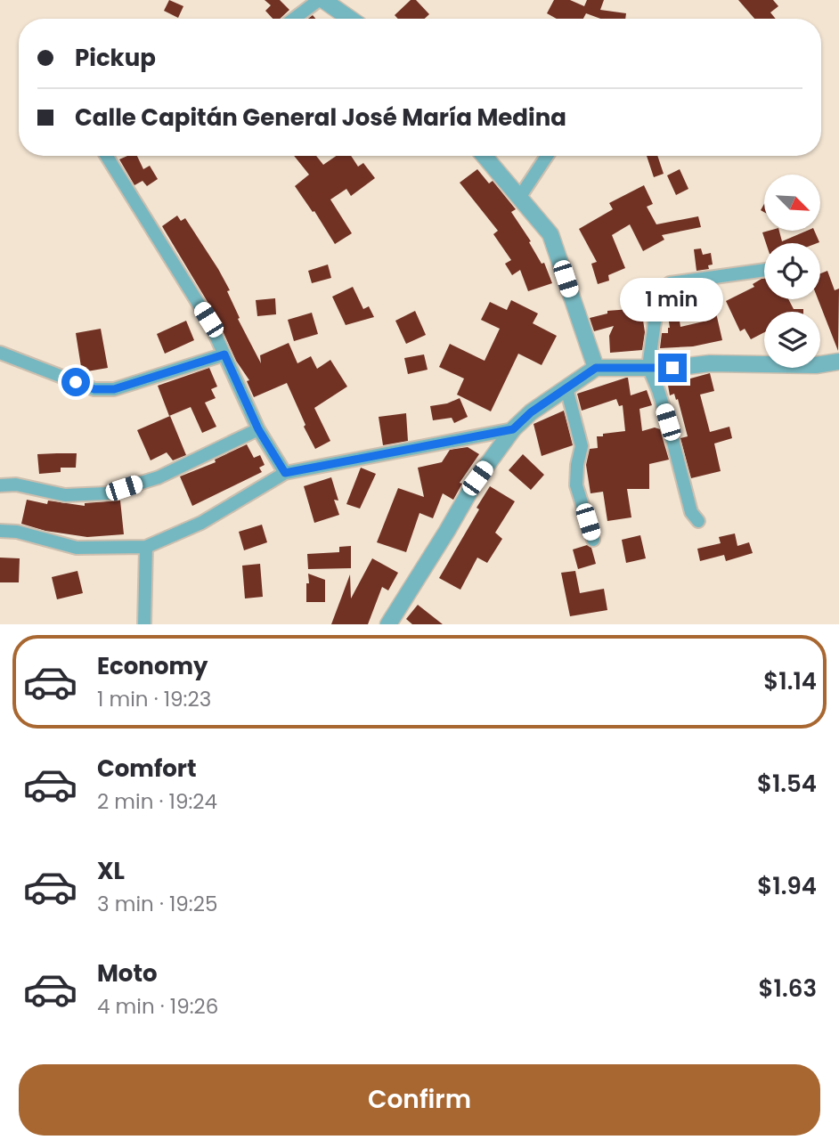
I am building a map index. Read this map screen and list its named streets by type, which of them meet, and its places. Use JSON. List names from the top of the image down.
{
  "north": "bottom right",
  "page": {
    "banner": ["Pickup", "Calle Capitán General José María Medina"],
    "bubble": "1 min",
    "list": [
      {
        "name": "Economy",
        "note": "1 min · 19:23",
        "value": "$1.14"
      },
      {
        "name": "Comfort",
        "note": "2 min · 19:24",
        "value": "$1.54"
      },
      {
        "name": "XL",
        "note": "3 min · 19:25",
        "value": "$1.94"
      },
      {
        "name": "Moto",
        "note": "4 min · 19:26",
        "value": "$1.63"
      }
    ],
    "buttons": "Confirm"
  }
}
